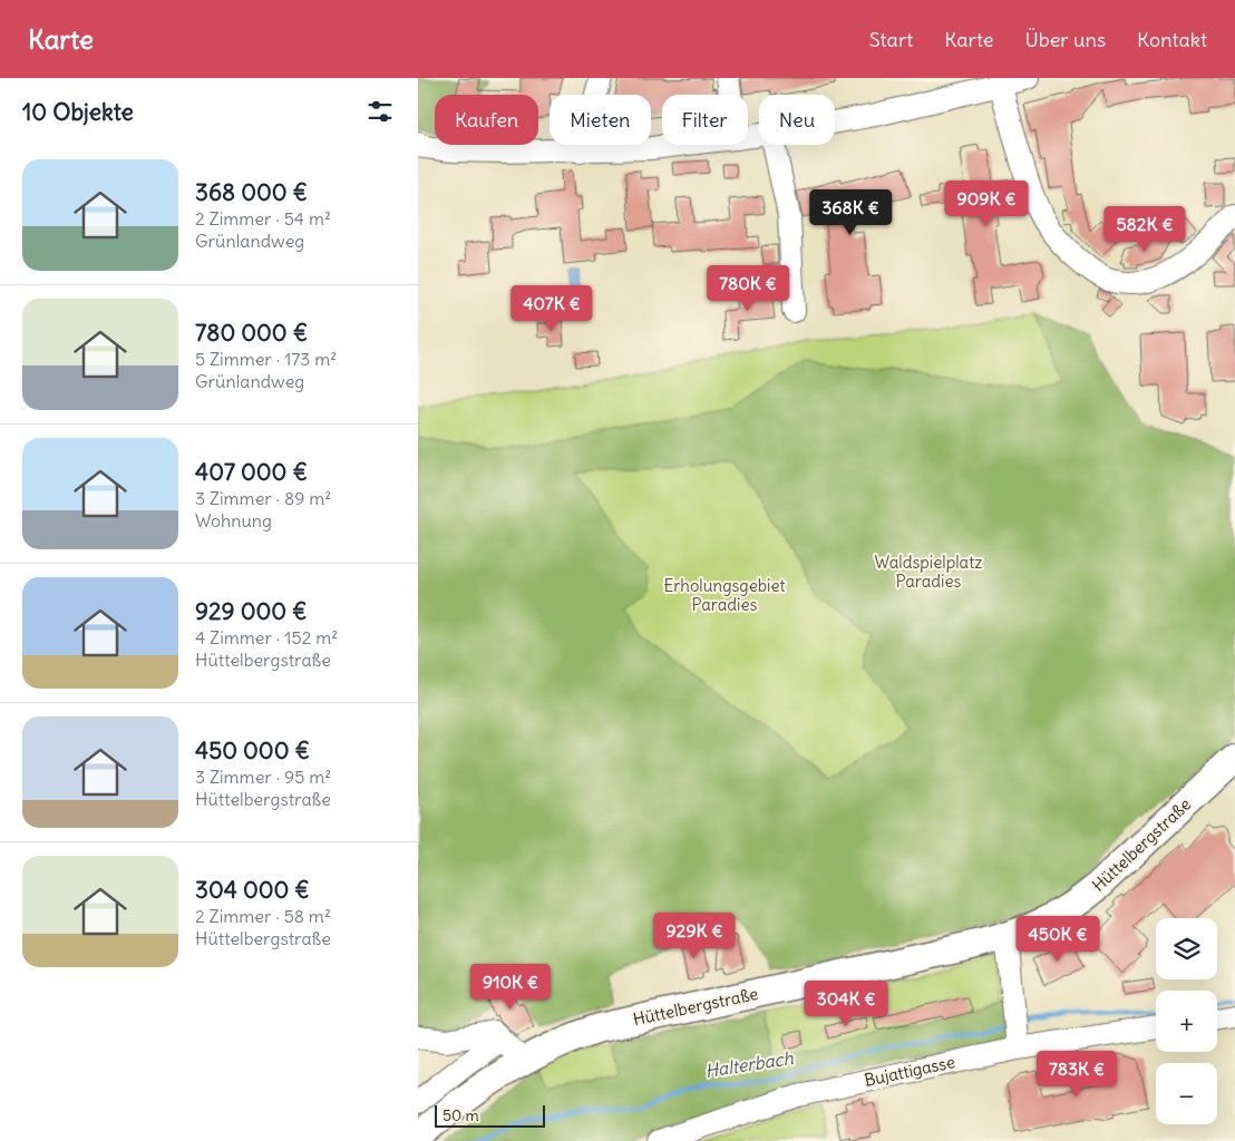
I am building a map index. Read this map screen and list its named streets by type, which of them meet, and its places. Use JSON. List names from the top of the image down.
{
  "streets": {
    "main road": ["Hüttelbergstraße"],
    "street": ["Bujattigasse"]
  },
  "water": ["Halterbach"],
  "parks": ["Waldspielplatz Paradies", "Erholungsgebiet Paradies"],
  "scale_bar": "50 m",
  "page": {
    "header": "Karte",
    "nav": [
      "Start",
      "Karte",
      "Über uns",
      "Kontakt"
    ],
    "heading": "10 Objekte",
    "chip": [
      "Kaufen",
      "Mieten",
      "Filter",
      "Neu"
    ],
    "list": [
      {
        "name": "368 000 €",
        "note": "2 Zimmer · 54 m² · Grünlandweg"
      },
      {
        "name": "780 000 €",
        "note": "5 Zimmer · 173 m² · Grünlandweg"
      },
      {
        "name": "407 000 €",
        "note": "3 Zimmer · 89 m² · Wohnung"
      },
      {
        "name": "929 000 €",
        "note": "4 Zimmer · 152 m² · Hüttelbergstraße"
      },
      {
        "name": "450 000 €",
        "note": "3 Zimmer · 95 m² · Hüttelbergstraße"
      },
      {
        "name": "304 000 €",
        "note": "2 Zimmer · 58 m² · Hüttelbergstraße"
      }
    ],
    "price": [
      "909K €",
      "368K €",
      "582K €",
      "780K €",
      "407K €",
      "929K €",
      "450K €",
      "910K €",
      "304K €",
      "783K €"
    ],
    "map_buttons": ["+", "−"],
    "scale": "50 m"
  }
}
